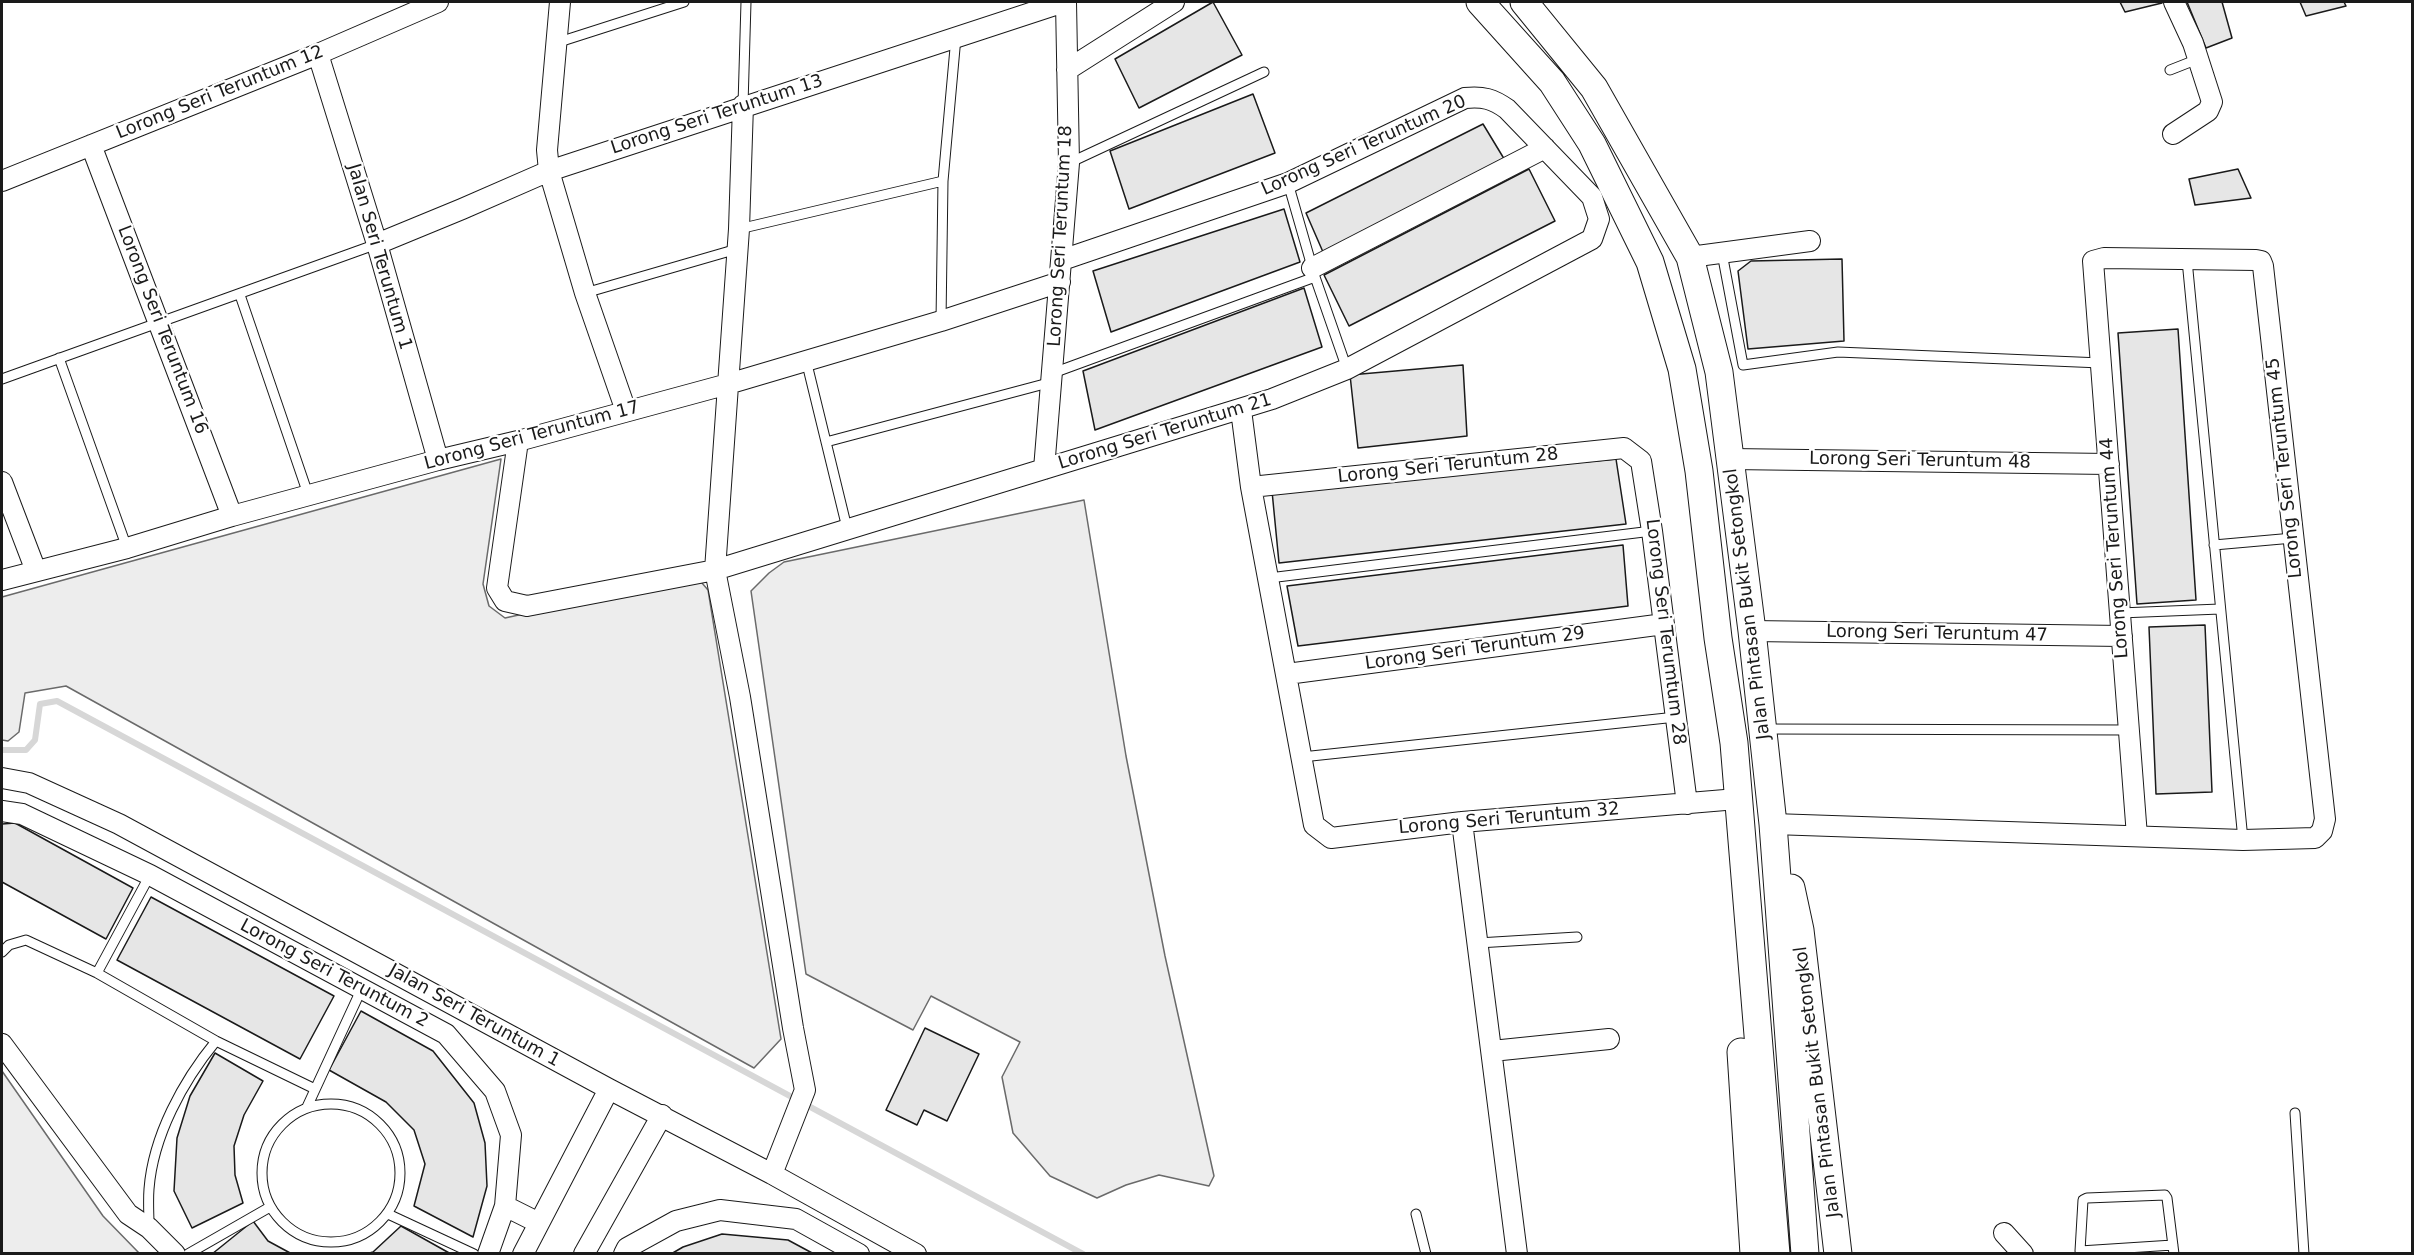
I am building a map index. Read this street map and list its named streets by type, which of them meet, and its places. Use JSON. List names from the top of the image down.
{
  "streets": {
    "main road": ["Jalan Pintasan Bukit Setongkol"],
    "street": [
      "Lorong Seri Teruntum 12",
      "Lorong Seri Teruntum 13",
      "Lorong Seri Teruntum 20",
      "Lorong Seri Teruntum 18",
      "Jalan Seri Teruntum 1",
      "Lorong Seri Teruntum 16",
      "Lorong Seri Teruntum 21",
      "Lorong Seri Teruntum 17",
      "Lorong Seri Teruntum 48",
      "Lorong Seri Teruntum 28",
      "Lorong Seri Teruntum 45",
      "Lorong Seri Teruntum 44",
      "Lorong Seri Terumtum 28",
      "Lorong Seri Teruntum 47",
      "Lorong Seri Teruntum 29",
      "Lorong Seri Teruntum 32",
      "Lorong Seri Teruntum 2"
    ]
  },
  "crossings": [
    ["Lorong Seri Teruntum 12", "Jalan Seri Teruntum 1"],
    ["Lorong Seri Teruntum 12", "Lorong Seri Teruntum 16"],
    ["Lorong Seri Teruntum 13", "Lorong Seri Teruntum 18"],
    ["Lorong Seri Teruntum 13", "Jalan Seri Teruntum 1"],
    ["Lorong Seri Teruntum 20", "Lorong Seri Teruntum 18"],
    ["Lorong Seri Teruntum 20", "Lorong Seri Teruntum 21"],
    ["Lorong Seri Teruntum 18", "Lorong Seri Teruntum 21"],
    ["Lorong Seri Teruntum 18", "Lorong Seri Teruntum 17"],
    ["Jalan Seri Teruntum 1", "Lorong Seri Teruntum 17"],
    ["Lorong Seri Teruntum 16", "Lorong Seri Teruntum 17"],
    ["Lorong Seri Teruntum 21", "Lorong Seri Teruntum 17"],
    ["Lorong Seri Teruntum 48", "Lorong Seri Teruntum 44"],
    ["Lorong Seri Teruntum 48", "Jalan Pintasan Bukit Setongkol"],
    ["Lorong Seri Teruntum 28", "Lorong Seri Terumtum 28"],
    ["Lorong Seri Teruntum 45", "Lorong Seri Teruntum 44"],
    ["Lorong Seri Teruntum 44", "Lorong Seri Teruntum 47"],
    ["Jalan Pintasan Bukit Setongkol", "Lorong Seri Teruntum 47"],
    ["Lorong Seri Terumtum 28", "Lorong Seri Teruntum 29"],
    ["Lorong Seri Terumtum 28", "Lorong Seri Teruntum 32"]
  ]
}
